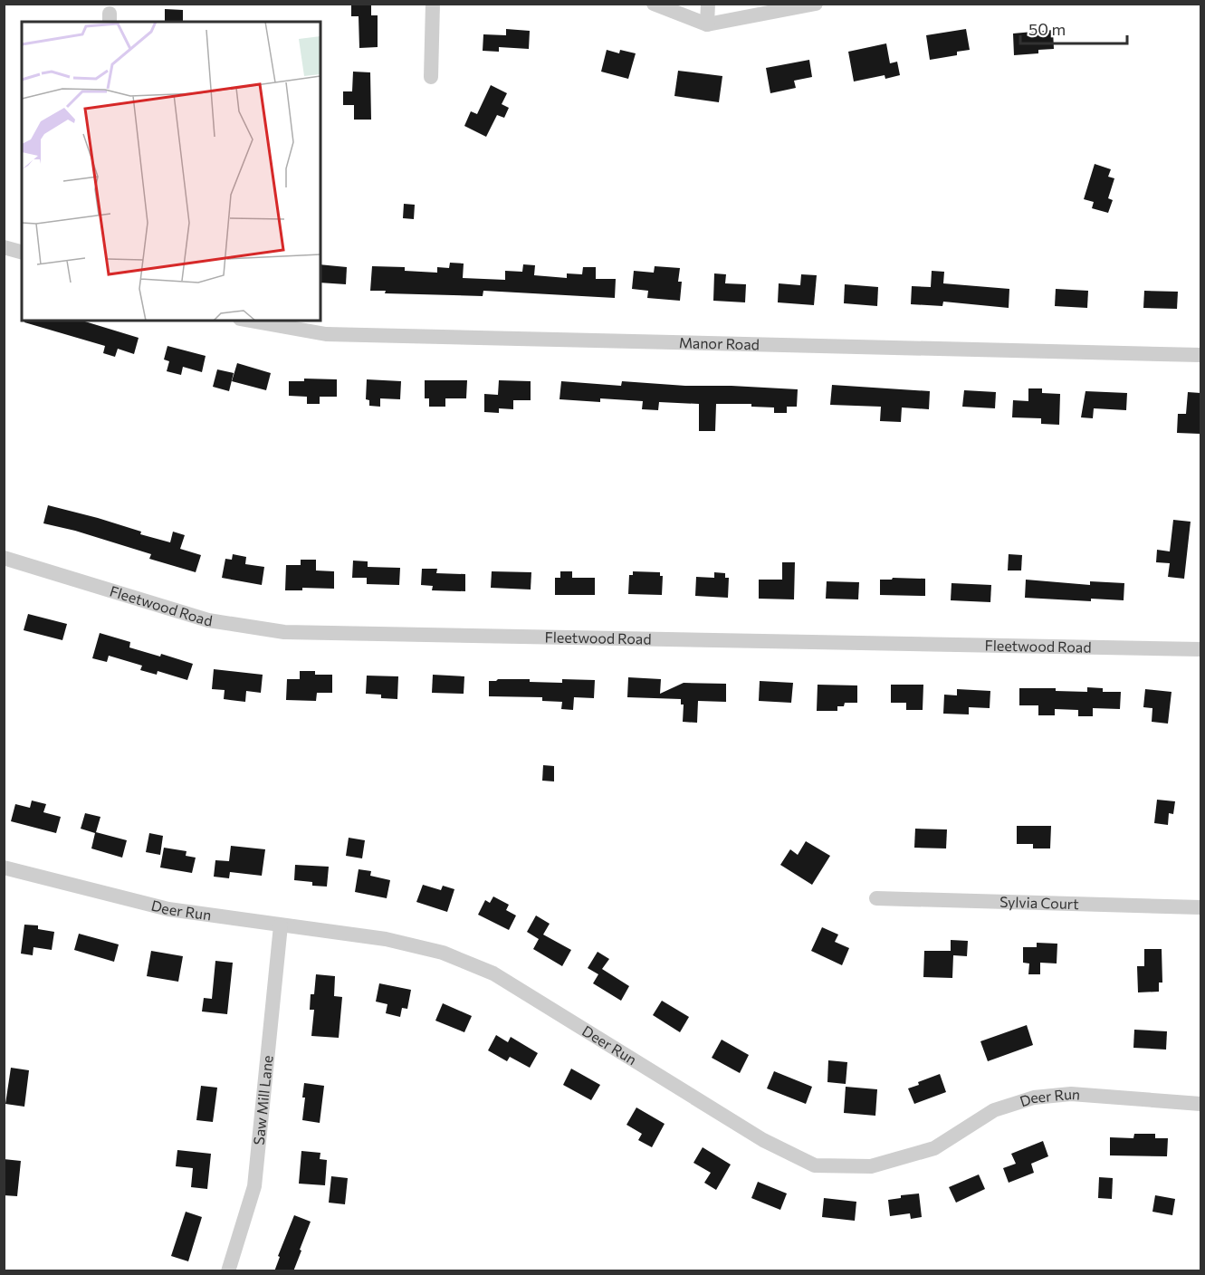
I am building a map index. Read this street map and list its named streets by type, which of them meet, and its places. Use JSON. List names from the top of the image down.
{
  "streets": {
    "street": [
      "Manor Road",
      "Fleetwood Road",
      "Sylvia Court",
      "Deer Run",
      "Saw Mill Lane"
    ]
  },
  "crossings": [
    ["Deer Run", "Saw Mill Lane"]
  ],
  "scale_bar": "50 m"
}
